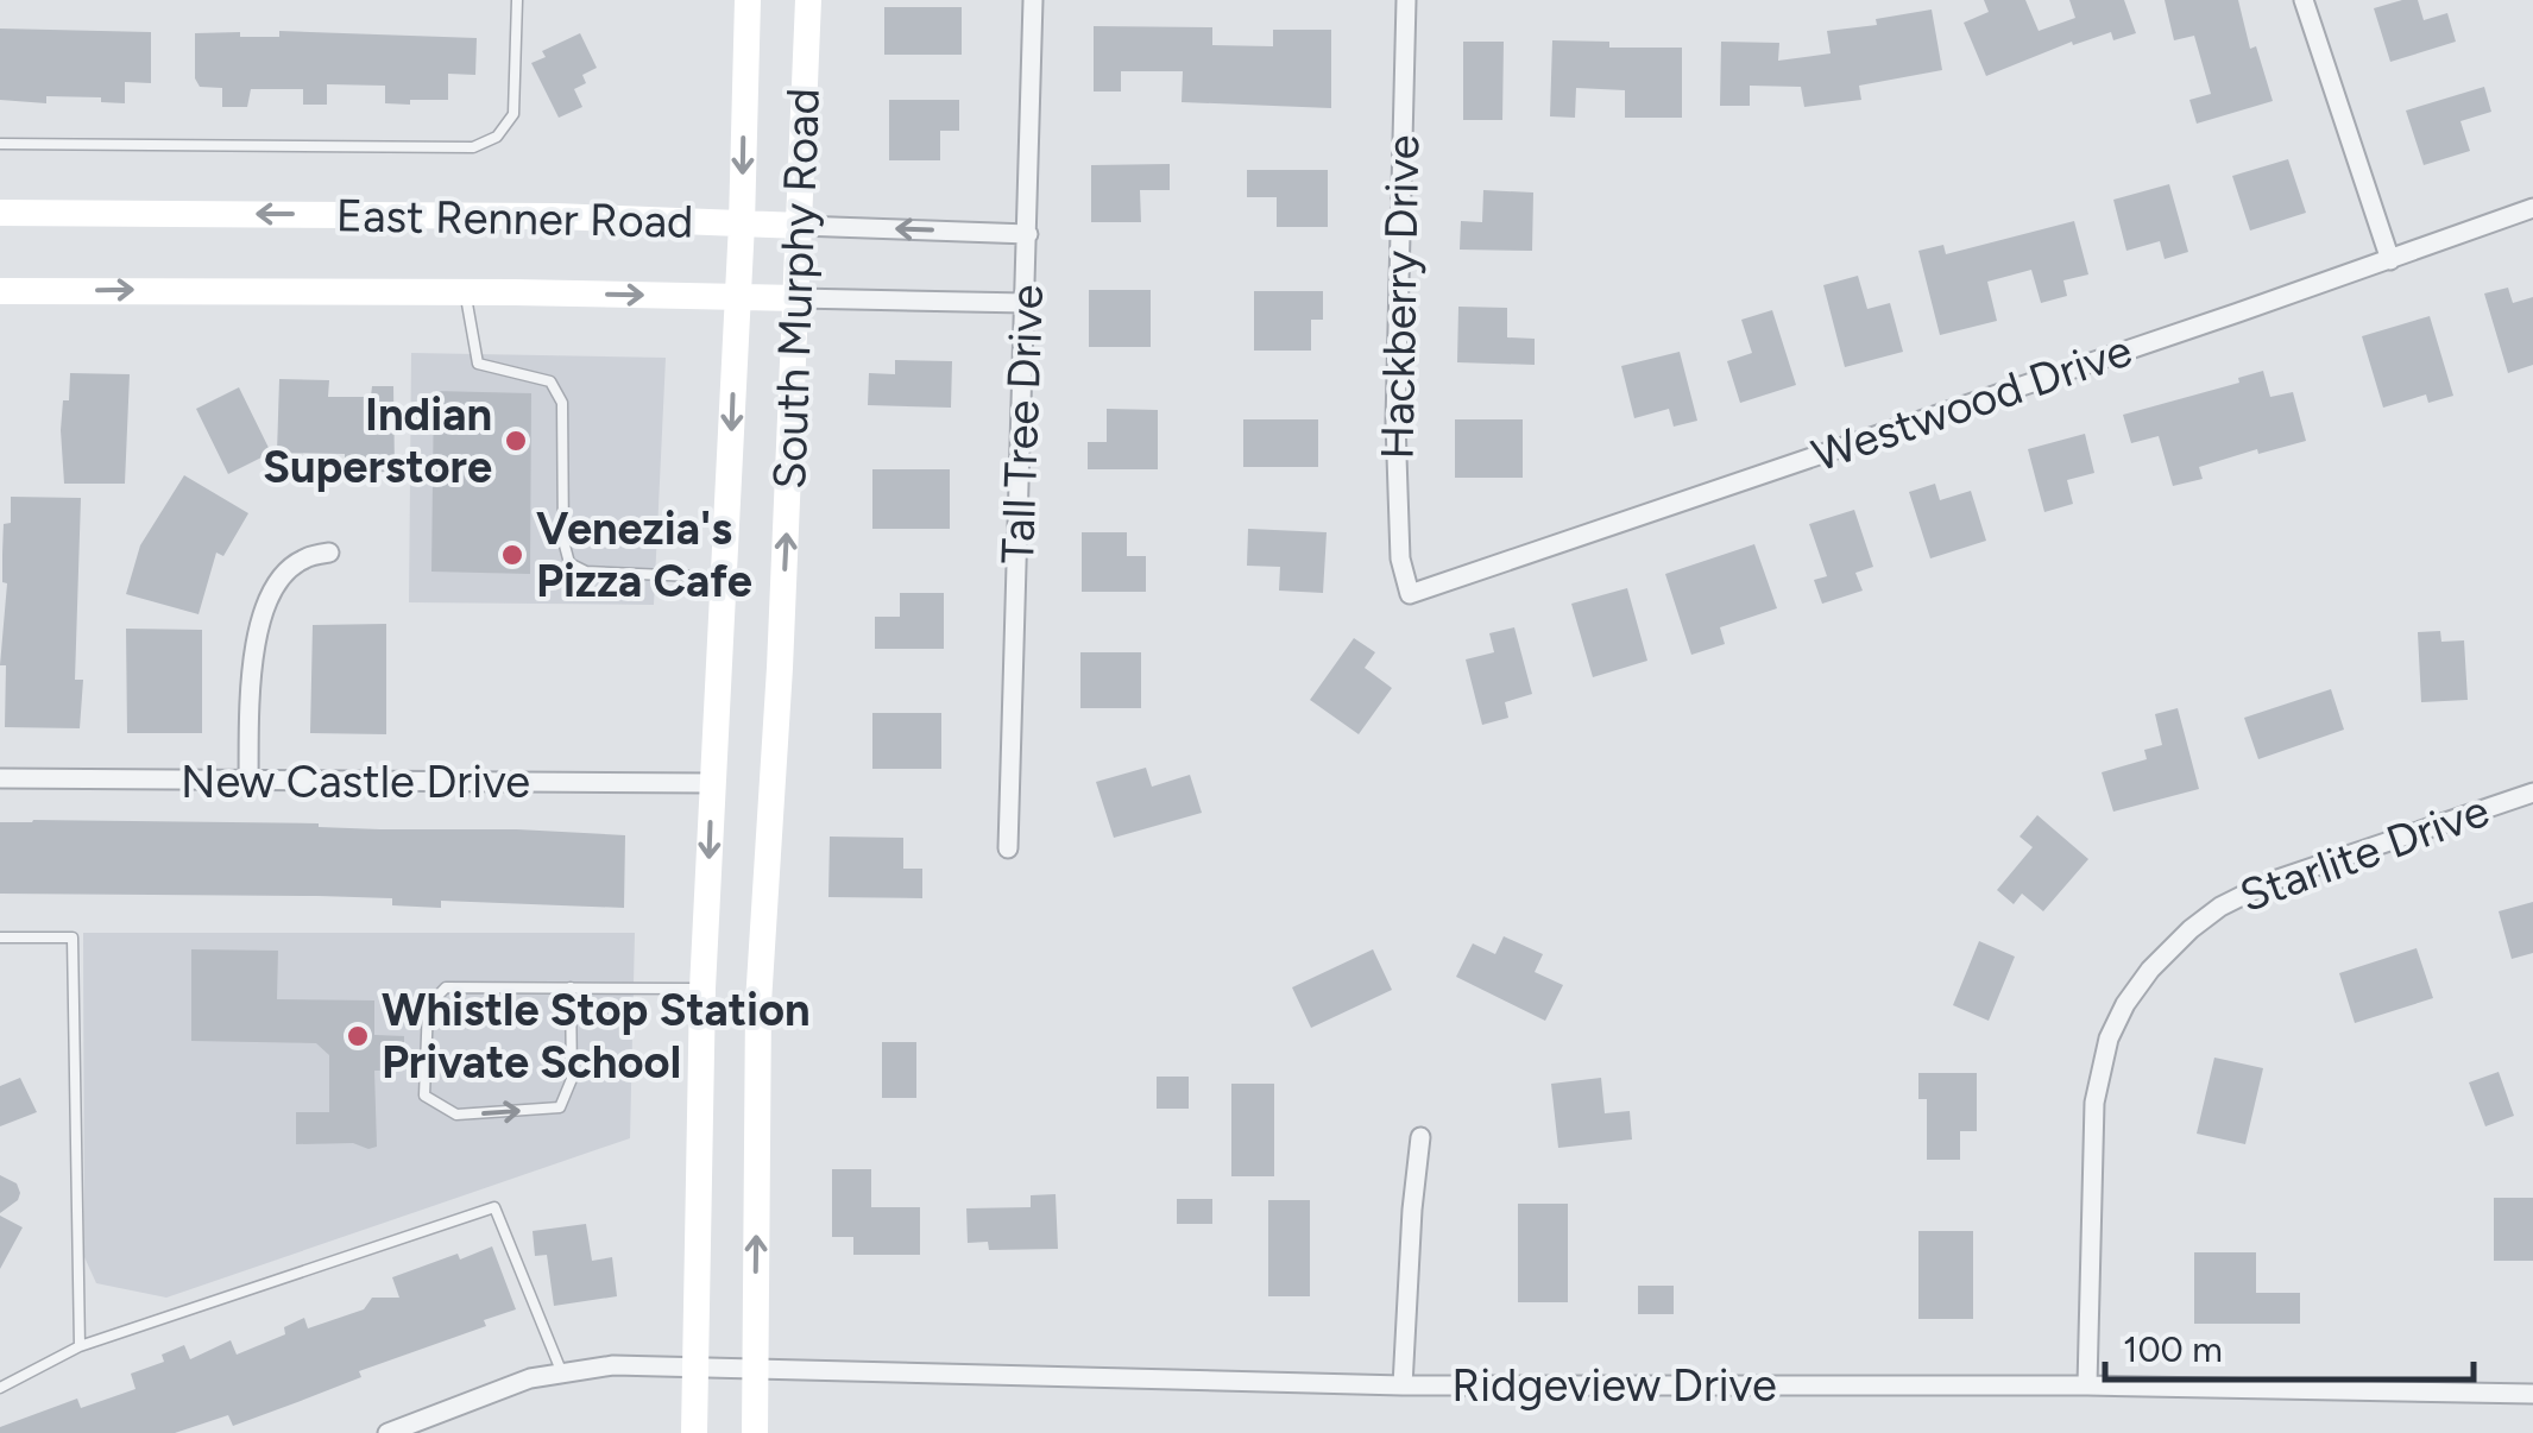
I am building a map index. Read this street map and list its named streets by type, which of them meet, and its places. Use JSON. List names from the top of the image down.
{
  "streets": {
    "main road": ["East Renner Road", "South Murphy Road"],
    "street": [
      "Hackberry Drive",
      "Westwood Drive",
      "Tall Tree Drive",
      "New Castle Drive",
      "Starlite Drive",
      "Ridgeview Drive"
    ]
  },
  "crossings": [
    ["East Renner Road", "South Murphy Road"],
    ["East Renner Road", "Tall Tree Drive"],
    ["South Murphy Road", "New Castle Drive"],
    ["South Murphy Road", "Ridgeview Drive"],
    ["Hackberry Drive", "Westwood Drive"],
    ["Starlite Drive", "Ridgeview Drive"]
  ],
  "places": ["Indian Superstore", "Venezia's Pizza Cafe", "Whistle Stop Station Private School"],
  "scale_bar": "100 m"
}
